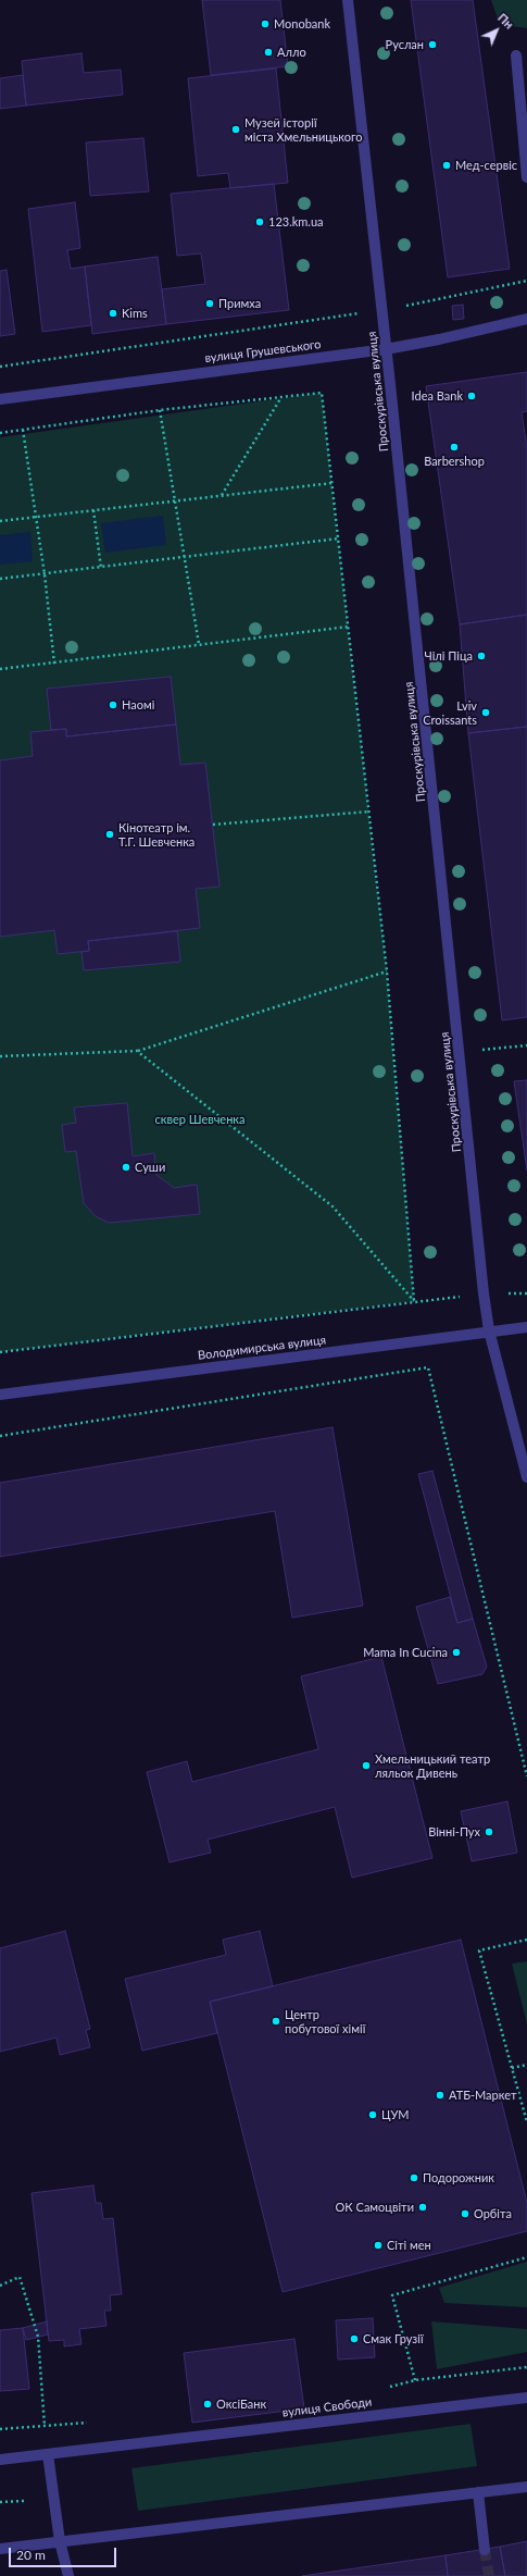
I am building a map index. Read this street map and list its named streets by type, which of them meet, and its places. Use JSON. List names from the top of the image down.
{
  "streets": {
    "street": [
      "вулиця Грушевського",
      "Проскурівська вулиця",
      "Володимирська вулиця",
      "вулиця Свободи"
    ]
  },
  "crossings": [
    ["вулиця Грушевського", "Проскурівська вулиця"],
    ["Проскурівська вулиця", "Володимирська вулиця"]
  ],
  "parks": ["сквер Шевченка"],
  "places": [
    "Monobank",
    "Руслан",
    "Алло",
    "Музей історії міста Хмельницького",
    "Мед-сервіс",
    "123.km.ua",
    "Примха",
    "Kims",
    "Idea Bank",
    "Barbershop",
    "Чілі Піца",
    "Наомі",
    "Lviv Croissants",
    "Кінотеатр ім. Т.Г. Шевченка",
    "Суши",
    "Mama In Cucina",
    "Хмельницький театр ляльок Дивень",
    "Вінні-Пух",
    "Центр побутової хімії",
    "АТБ-Маркет",
    "ЦУМ",
    "Подорожник",
    "ОК Самоцвіти",
    "Орбіта",
    "Сіті мен",
    "Смак Грузії",
    "ОксіБанк"
  ],
  "scale_bar": "20 m",
  "north": "top right"
}
